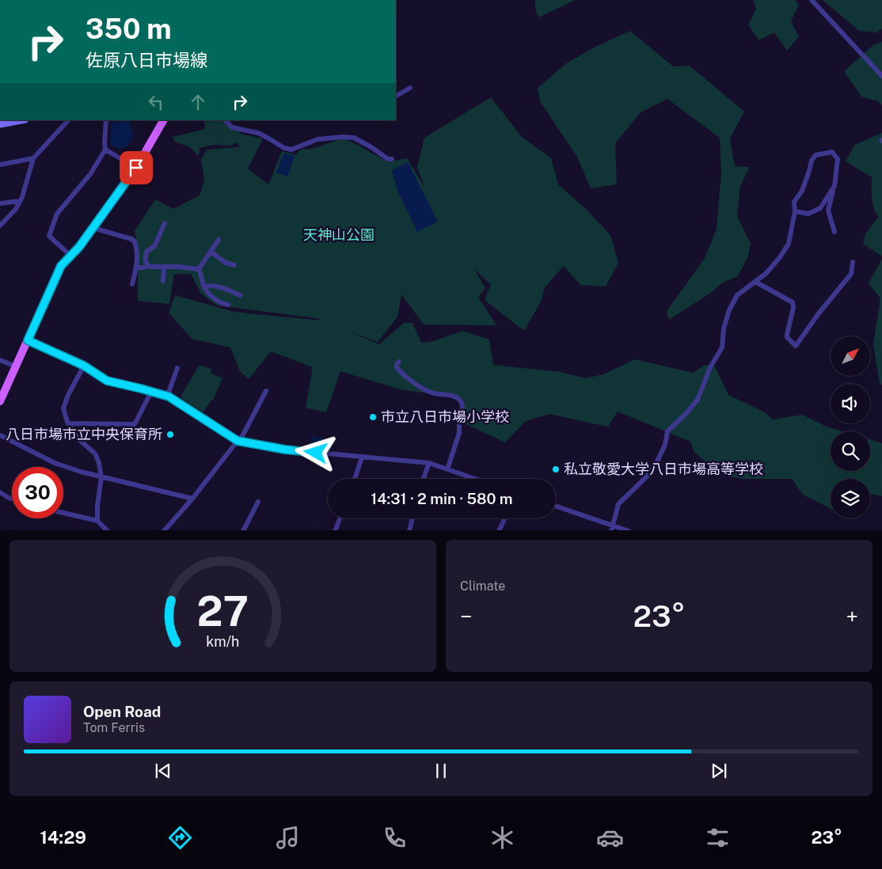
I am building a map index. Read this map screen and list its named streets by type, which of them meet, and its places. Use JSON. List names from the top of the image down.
{
  "parks": ["天神山公園"],
  "places": ["市立八日市場小学校", "八日市場市立中央保育所", "私立敬愛大学八日市場高等学校"],
  "north": "top right",
  "page": {
    "turn": ["350 m", "佐原八日市場線"],
    "limit": "30",
    "trip": "14:31 · 2 min · 580 m",
    "tile": "Climate",
    "heat": ["−", "23°", "+"],
    "song": ["Open Road", "Tom Ferris"],
    "tabs": ["14:29", "23°"],
    "gauge": ["27", "km/h"]
  }
}
